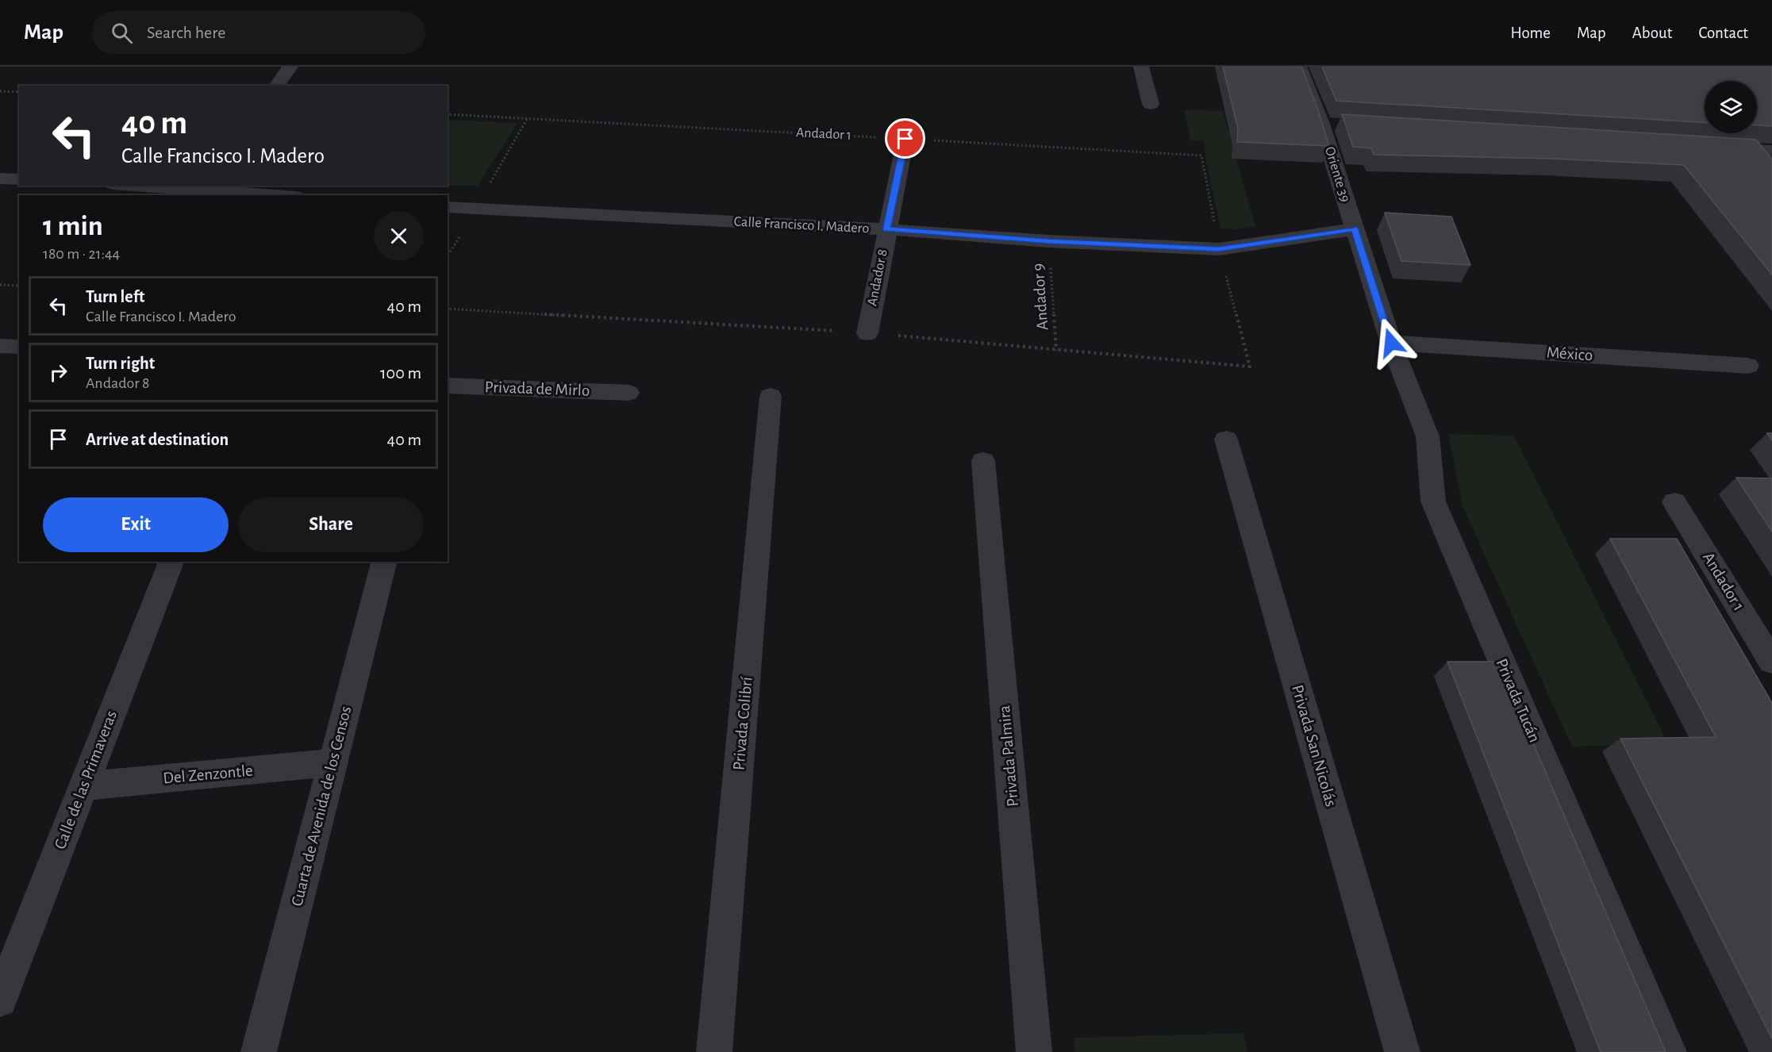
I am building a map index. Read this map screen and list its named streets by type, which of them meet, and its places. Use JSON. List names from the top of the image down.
{
  "streets": {
    "street": [
      "Andador 1",
      "Oriente 39",
      "Calle Francisco I. Madero",
      "Andador 8",
      "México",
      "Privada de Mirlo",
      "Privada Tucán",
      "Privada Colibrí",
      "Privada San Nicolás",
      "Privada Palmira",
      "Del Zenzontle",
      "Calle de las Primaveras",
      "Cuarta de Avenida de los Censos"
    ],
    "path": ["Andador 9"]
  },
  "crossings": [
    ["Andador 1", "Andador 8"],
    ["Oriente 39", "Calle Francisco I. Madero"],
    ["Oriente 39", "México"],
    ["Oriente 39", "Privada Tucán"],
    ["Calle Francisco I. Madero", "Andador 8"],
    ["Calle Francisco I. Madero", "Andador 9"],
    ["México", "Privada Tucán"],
    ["Del Zenzontle", "Calle de las Primaveras"],
    ["Del Zenzontle", "Cuarta de Avenida de los Censos"]
  ],
  "page": {
    "header": "Map",
    "search": "Search here",
    "nav": [
      "Home",
      "Map",
      "About",
      "Contact"
    ],
    "turn": ["40 m", "Calle Francisco I. Madero"],
    "heading": ["1 min", "180 m · 21:44"],
    "list": [
      {
        "name": "Turn left",
        "note": "Calle Francisco I. Madero",
        "value": "40 m"
      },
      {
        "name": "Turn right",
        "note": "Andador 8",
        "value": "100 m"
      },
      {
        "name": "Arrive at destination",
        "value": "40 m"
      }
    ],
    "buttons": ["Exit", "Share"]
  }
}
